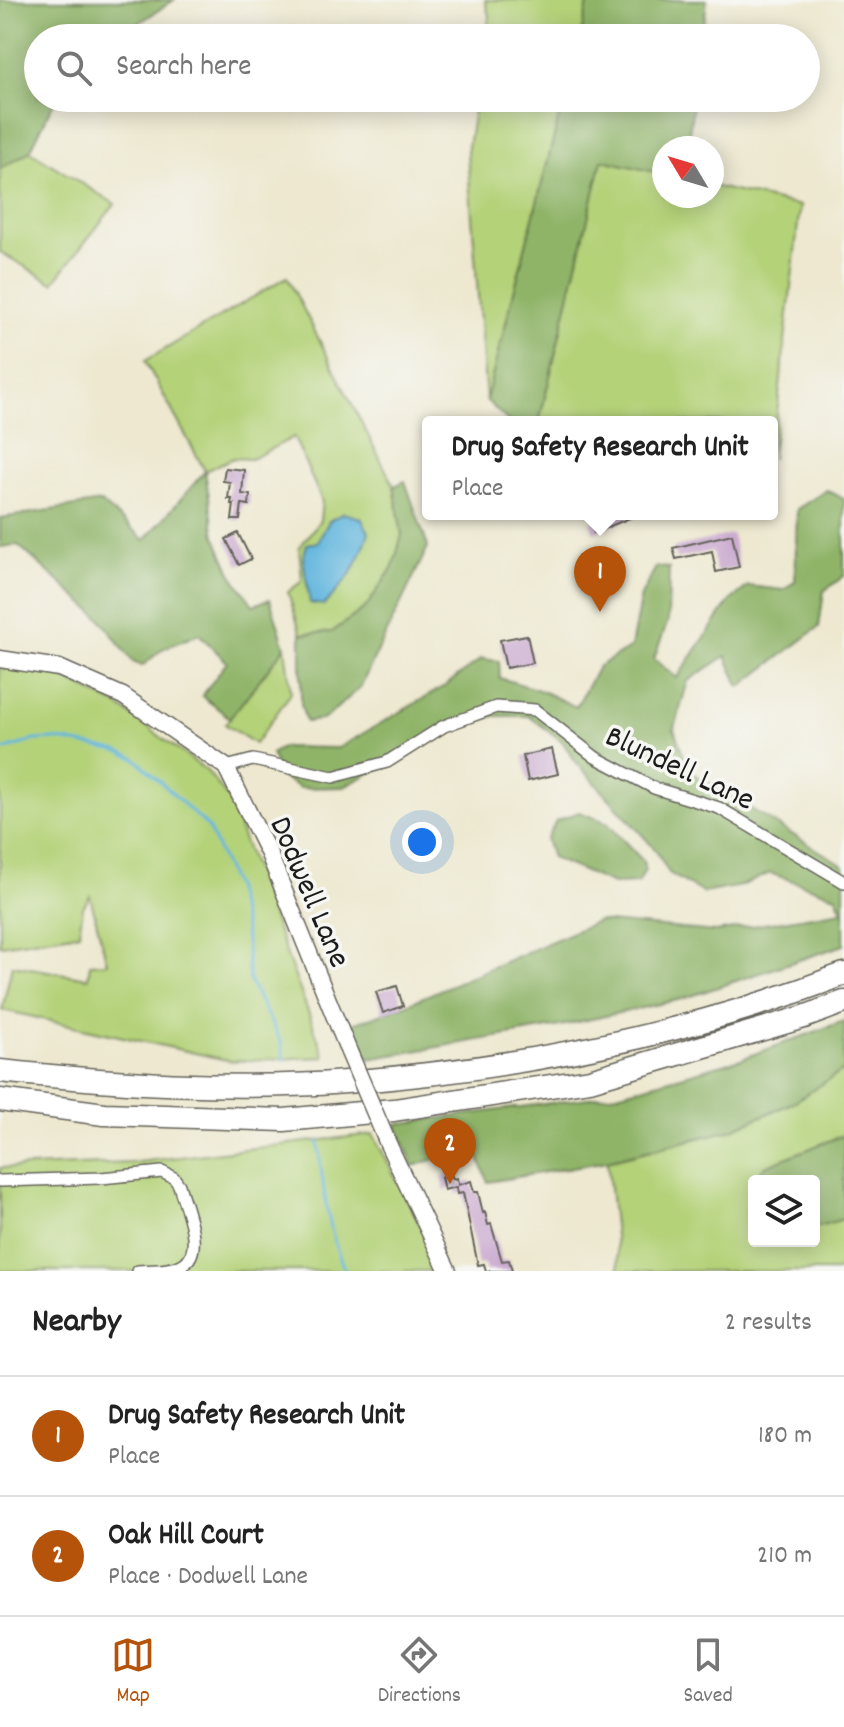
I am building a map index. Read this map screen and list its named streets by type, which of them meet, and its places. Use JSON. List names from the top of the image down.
{
  "streets": {
    "street": ["Blundell Lane", "Dodwell Lane"]
  },
  "crossings": [
    ["Blundell Lane", "Dodwell Lane"]
  ],
  "north": "top left",
  "page": {
    "search": "Search here",
    "popup": ["Drug Safety Research Unit", "Place"],
    "pins": ["1", "2"],
    "heading": ["Nearby", "2 results"],
    "list": [
      {
        "mark": "1",
        "name": "Drug Safety Research Unit",
        "note": "Place",
        "value": "180 m"
      },
      {
        "mark": "2",
        "name": "Oak Hill Court",
        "note": "Place · Dodwell Lane",
        "value": "210 m"
      }
    ],
    "nav": ["Map", "Directions", "Saved"]
  }
}
